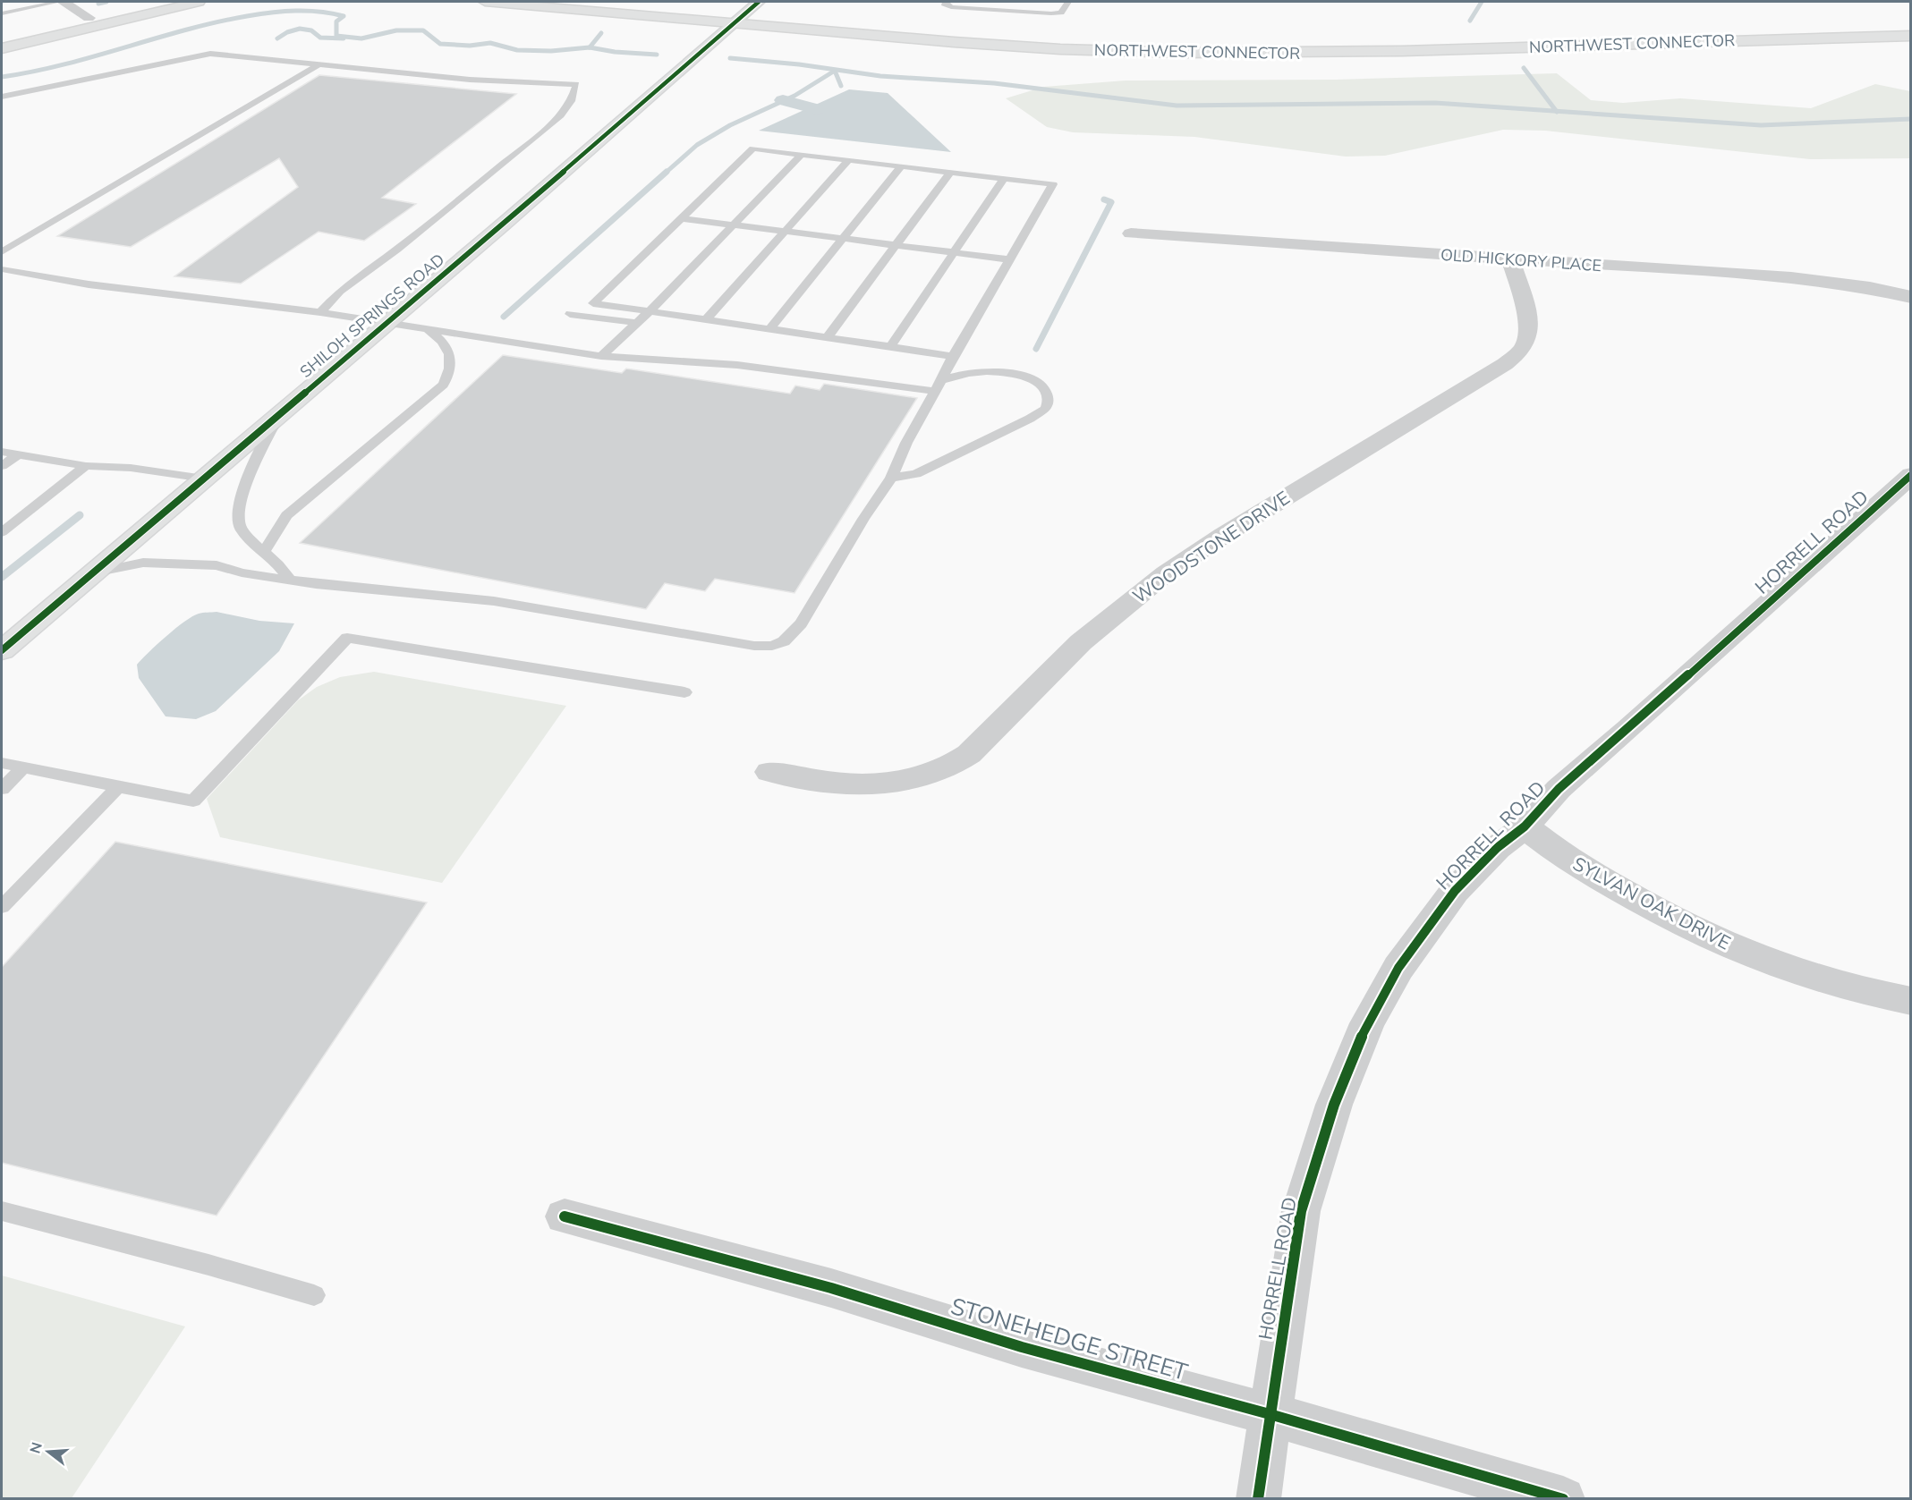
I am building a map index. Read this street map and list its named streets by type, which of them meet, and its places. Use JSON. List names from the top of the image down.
{
  "streets": {
    "main road": ["NORTHWEST CONNECTOR", "SHILOH SPRINGS ROAD"],
    "street": [
      "OLD HICKORY PLACE",
      "HORRELL ROAD",
      "WOODSTONE DRIVE",
      "SYLVAN OAK DRIVE",
      "STONEHEDGE STREET"
    ]
  },
  "crossings": [
    ["NORTHWEST CONNECTOR", "SHILOH SPRINGS ROAD"],
    ["OLD HICKORY PLACE", "WOODSTONE DRIVE"],
    ["HORRELL ROAD", "SYLVAN OAK DRIVE"],
    ["HORRELL ROAD", "STONEHEDGE STREET"]
  ],
  "north": "left"
}
